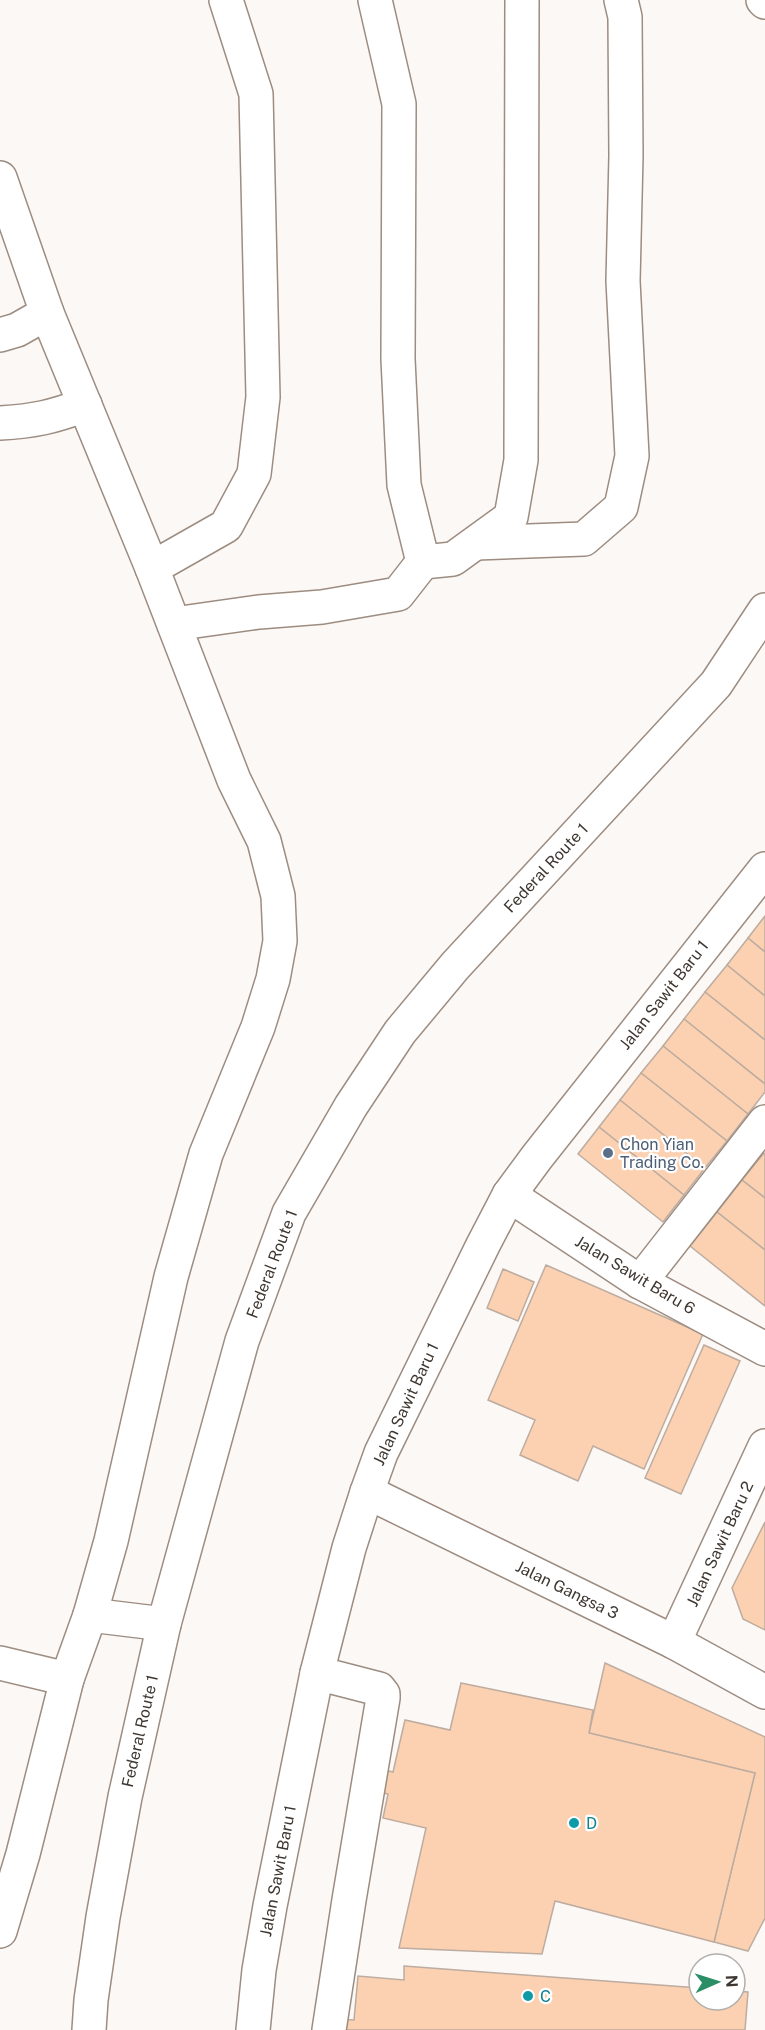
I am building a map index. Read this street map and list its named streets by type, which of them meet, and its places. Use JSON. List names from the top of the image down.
{
  "streets": {
    "main road": [
      "Federal Route 1",
      "Jalan Sawit Baru 1",
      "Jalan Sawit Baru 6",
      "Jalan Sawit Baru 2",
      "Jalan Gangsa 3"
    ]
  },
  "crossings": [
    ["Jalan Sawit Baru 1", "Jalan Sawit Baru 6"],
    ["Jalan Sawit Baru 1", "Jalan Gangsa 3"],
    ["Jalan Sawit Baru 2", "Jalan Gangsa 3"]
  ],
  "places": ["Chon Yian Trading Co.", "D", "C"],
  "north": "right"
}
